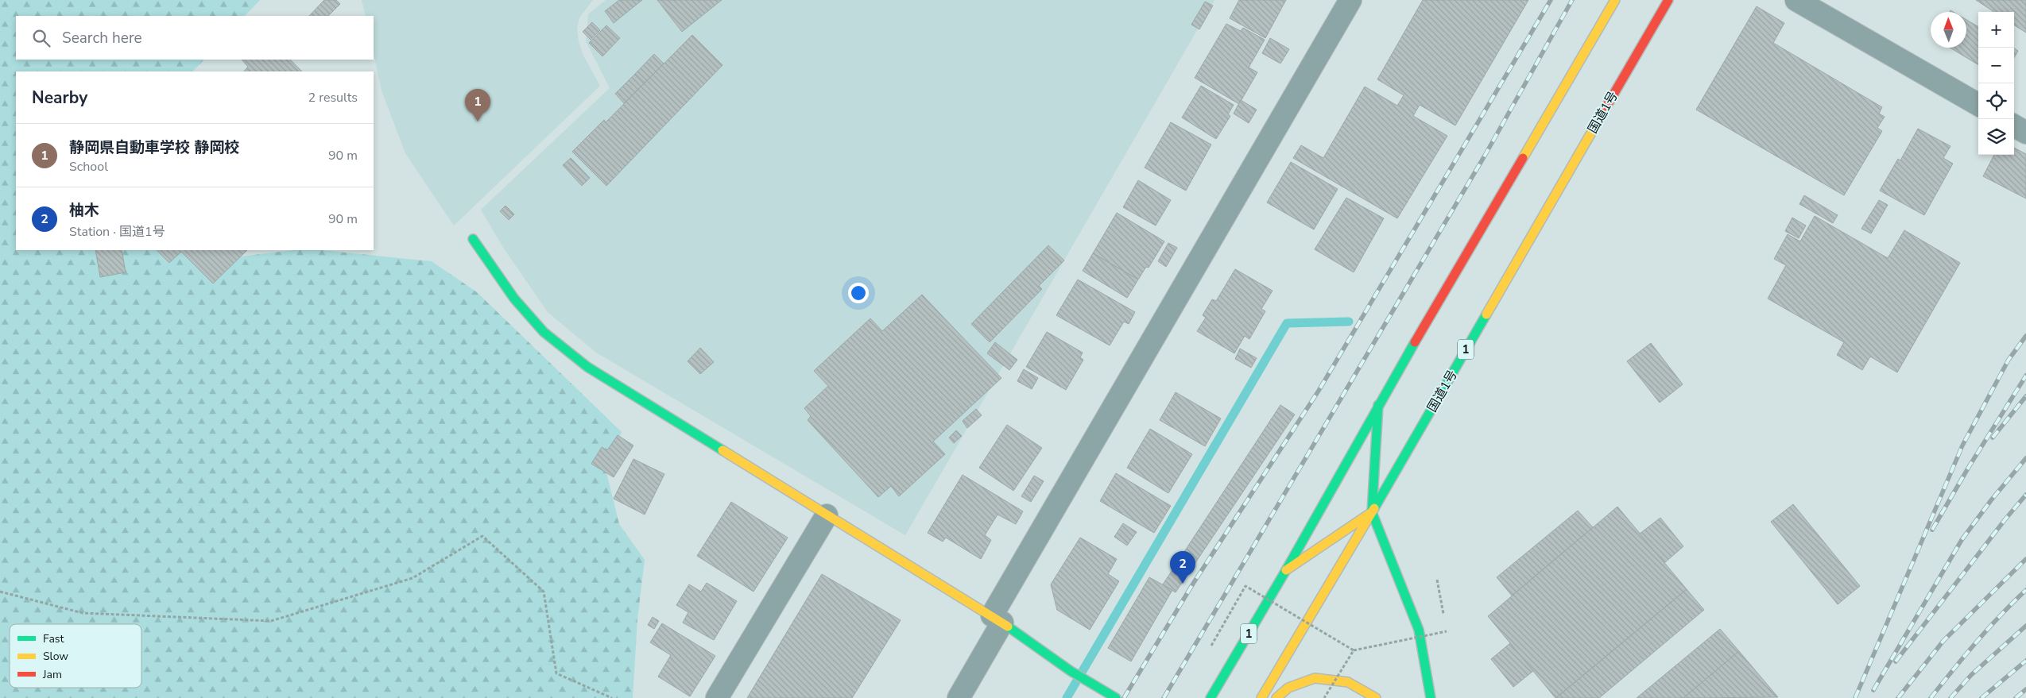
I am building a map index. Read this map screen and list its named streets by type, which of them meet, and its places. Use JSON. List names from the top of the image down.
{
  "streets": {
    "main road": ["国道1号", "1"]
  },
  "legend": ["Fast", "Slow", "Jam"],
  "north": "top",
  "page": {
    "map_buttons": ["+", "−"],
    "search": "Search here",
    "heading": ["Nearby", "2 results"],
    "pins": ["1", "2"],
    "list": [
      {
        "mark": "1",
        "name": "静岡県自動車学校 静岡校",
        "note": "School",
        "value": "90 m"
      },
      {
        "mark": "2",
        "name": "柚木",
        "note": "Station · 国道1号",
        "value": "90 m"
      }
    ]
  }
}
